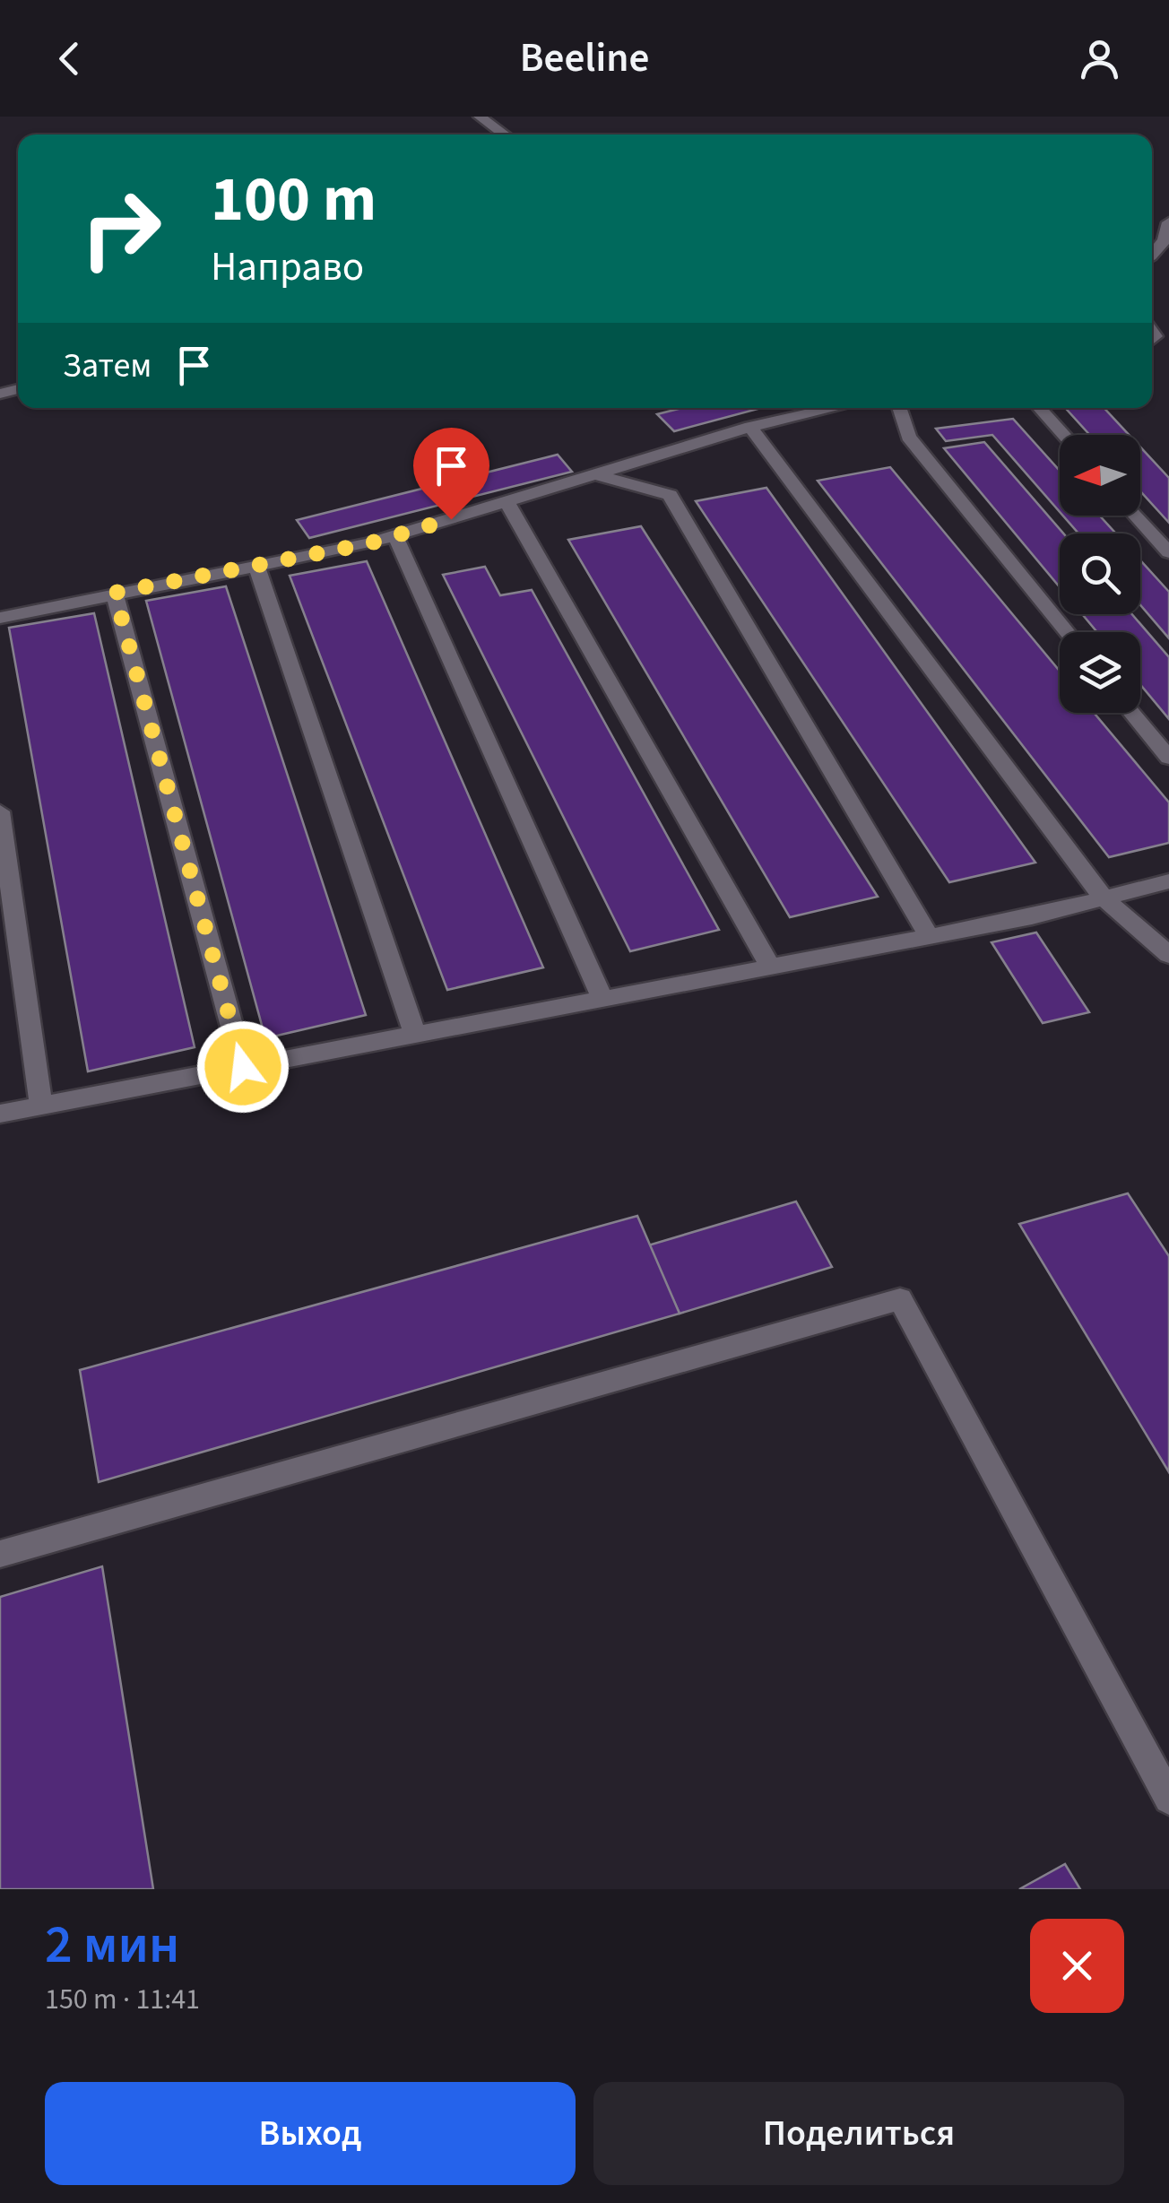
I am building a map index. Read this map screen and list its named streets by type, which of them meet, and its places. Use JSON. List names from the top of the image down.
{
  "north": "left",
  "page": {
    "header": "Beeline",
    "turn": ["100 m", "Направо"],
    "then": "Затем",
    "heading": ["2 мин", "150 m · 11:41"],
    "buttons": ["Выход", "Поделиться"]
  }
}
